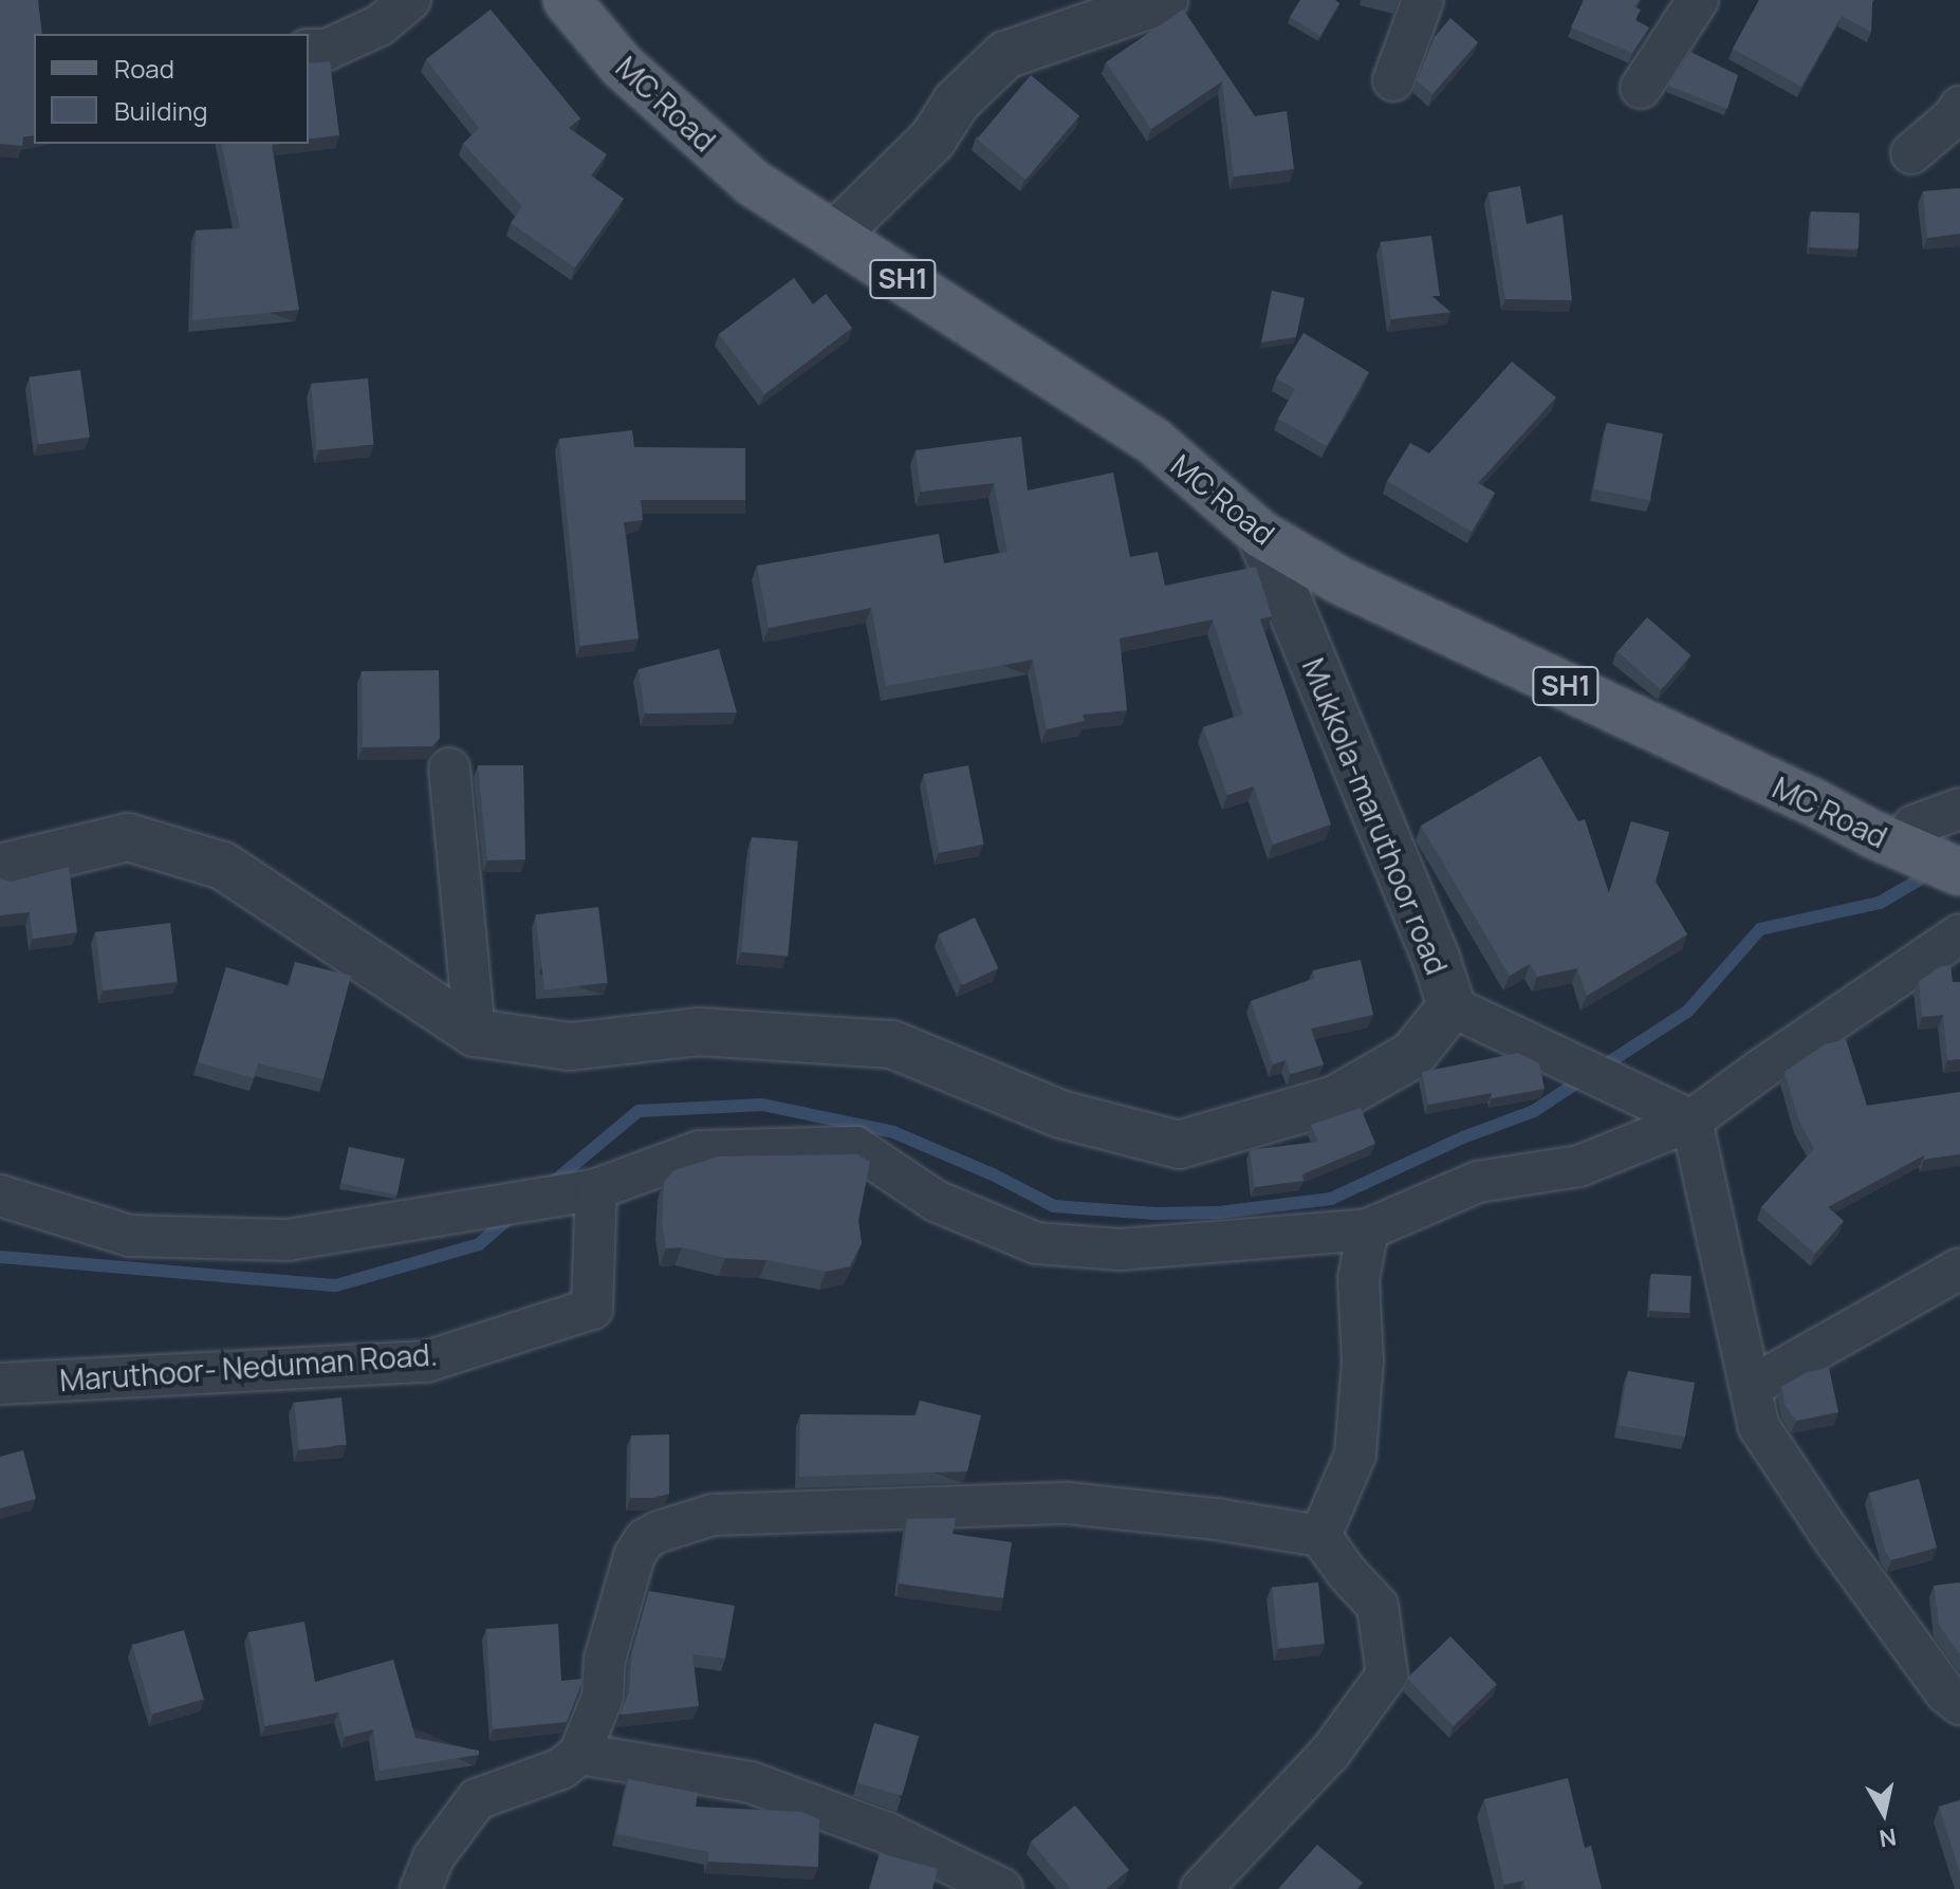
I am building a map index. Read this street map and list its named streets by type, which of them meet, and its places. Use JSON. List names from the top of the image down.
{
  "streets": {
    "main road": ["MC Road", "SH1"],
    "street": ["Mukkola-maruthoor road", "Maruthoor- Neduman Road."]
  },
  "crossings": [
    ["MC Road", "Mukkola-maruthoor road"]
  ],
  "legend": ["Road", "Building"],
  "north": "bottom"
}
